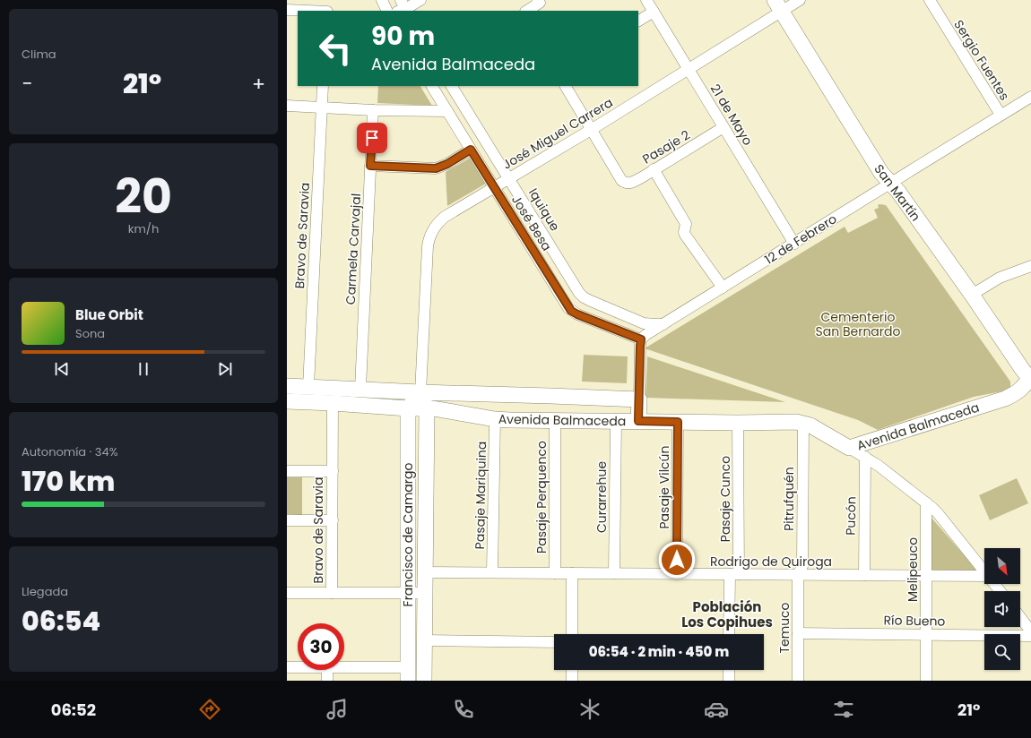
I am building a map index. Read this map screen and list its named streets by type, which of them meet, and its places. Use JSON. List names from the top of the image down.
{
  "streets": {
    "street": [
      "Sergio Fuentes",
      "21 de Mayo",
      "José Miguel Carrera",
      "Pasaje 2",
      "San Martín",
      "Iquique",
      "José Besa",
      "Bravo de Saravia",
      "12 de Febrero",
      "Carmela Carvajal",
      "Avenida Balmaceda",
      "Pasaje Vilcún",
      "Pasaje Mariquina",
      "Pasaje Perquenco",
      "Curarrehue",
      "Pasaje Cunco",
      "Pitrufquén",
      "Pucón",
      "Francisco de Camargo",
      "Rodrigo de Quiroga",
      "Melipeuco",
      "Río Bueno",
      "Temuco"
    ]
  },
  "crossings": [
    ["Sergio Fuentes", "12 de Febrero"],
    ["21 de Mayo", "José Miguel Carrera"],
    ["21 de Mayo", "Pasaje 2"],
    ["21 de Mayo", "12 de Febrero"],
    ["José Miguel Carrera", "Pasaje 2"],
    ["José Miguel Carrera", "San Martín"],
    ["José Miguel Carrera", "Iquique"],
    ["José Miguel Carrera", "José Besa"],
    ["José Miguel Carrera", "Francisco de Camargo"],
    ["San Martín", "12 de Febrero"],
    ["San Martín", "Avenida Balmaceda"],
    ["Iquique", "12 de Febrero"],
    ["José Besa", "12 de Febrero"],
    ["José Besa", "Francisco de Camargo"],
    ["Bravo de Saravia", "Avenida Balmaceda"],
    ["Carmela Carvajal", "Avenida Balmaceda"],
    ["Avenida Balmaceda", "Pasaje Vilcún"],
    ["Avenida Balmaceda", "Pasaje Mariquina"],
    ["Avenida Balmaceda", "Pasaje Perquenco"],
    ["Avenida Balmaceda", "Curarrehue"],
    ["Avenida Balmaceda", "Pasaje Cunco"],
    ["Avenida Balmaceda", "Pitrufquén"],
    ["Avenida Balmaceda", "Francisco de Camargo"],
    ["Pasaje Vilcún", "Rodrigo de Quiroga"],
    ["Pasaje Mariquina", "Rodrigo de Quiroga"],
    ["Pasaje Perquenco", "Rodrigo de Quiroga"],
    ["Curarrehue", "Rodrigo de Quiroga"],
    ["Pasaje Cunco", "Rodrigo de Quiroga"],
    ["Pitrufquén", "Rodrigo de Quiroga"],
    ["Pitrufquén", "Temuco"],
    ["Pucón", "Rodrigo de Quiroga"],
    ["Francisco de Camargo", "Rodrigo de Quiroga"],
    ["Rodrigo de Quiroga", "Melipeuco"],
    ["Rodrigo de Quiroga", "Temuco"],
    ["Melipeuco", "Río Bueno"],
    ["Río Bueno", "Temuco"]
  ],
  "districts": ["Población Los Copihues"],
  "parks": ["Cementerio San Bernardo"],
  "north": "bottom right",
  "page": {
    "tile": [
      "Clima",
      ["20", "km/h"],
      ["Autonomía · 34%", "170 km"],
      ["Llegada", "06:54"]
    ],
    "turn": ["90 m", "Avenida Balmaceda"],
    "heat": ["−", "21°", "+"],
    "song": ["Blue Orbit", "Sona"],
    "limit": "30",
    "trip": "06:54 · 2 min · 450 m",
    "tabs": ["06:52", "21°"]
  }
}
